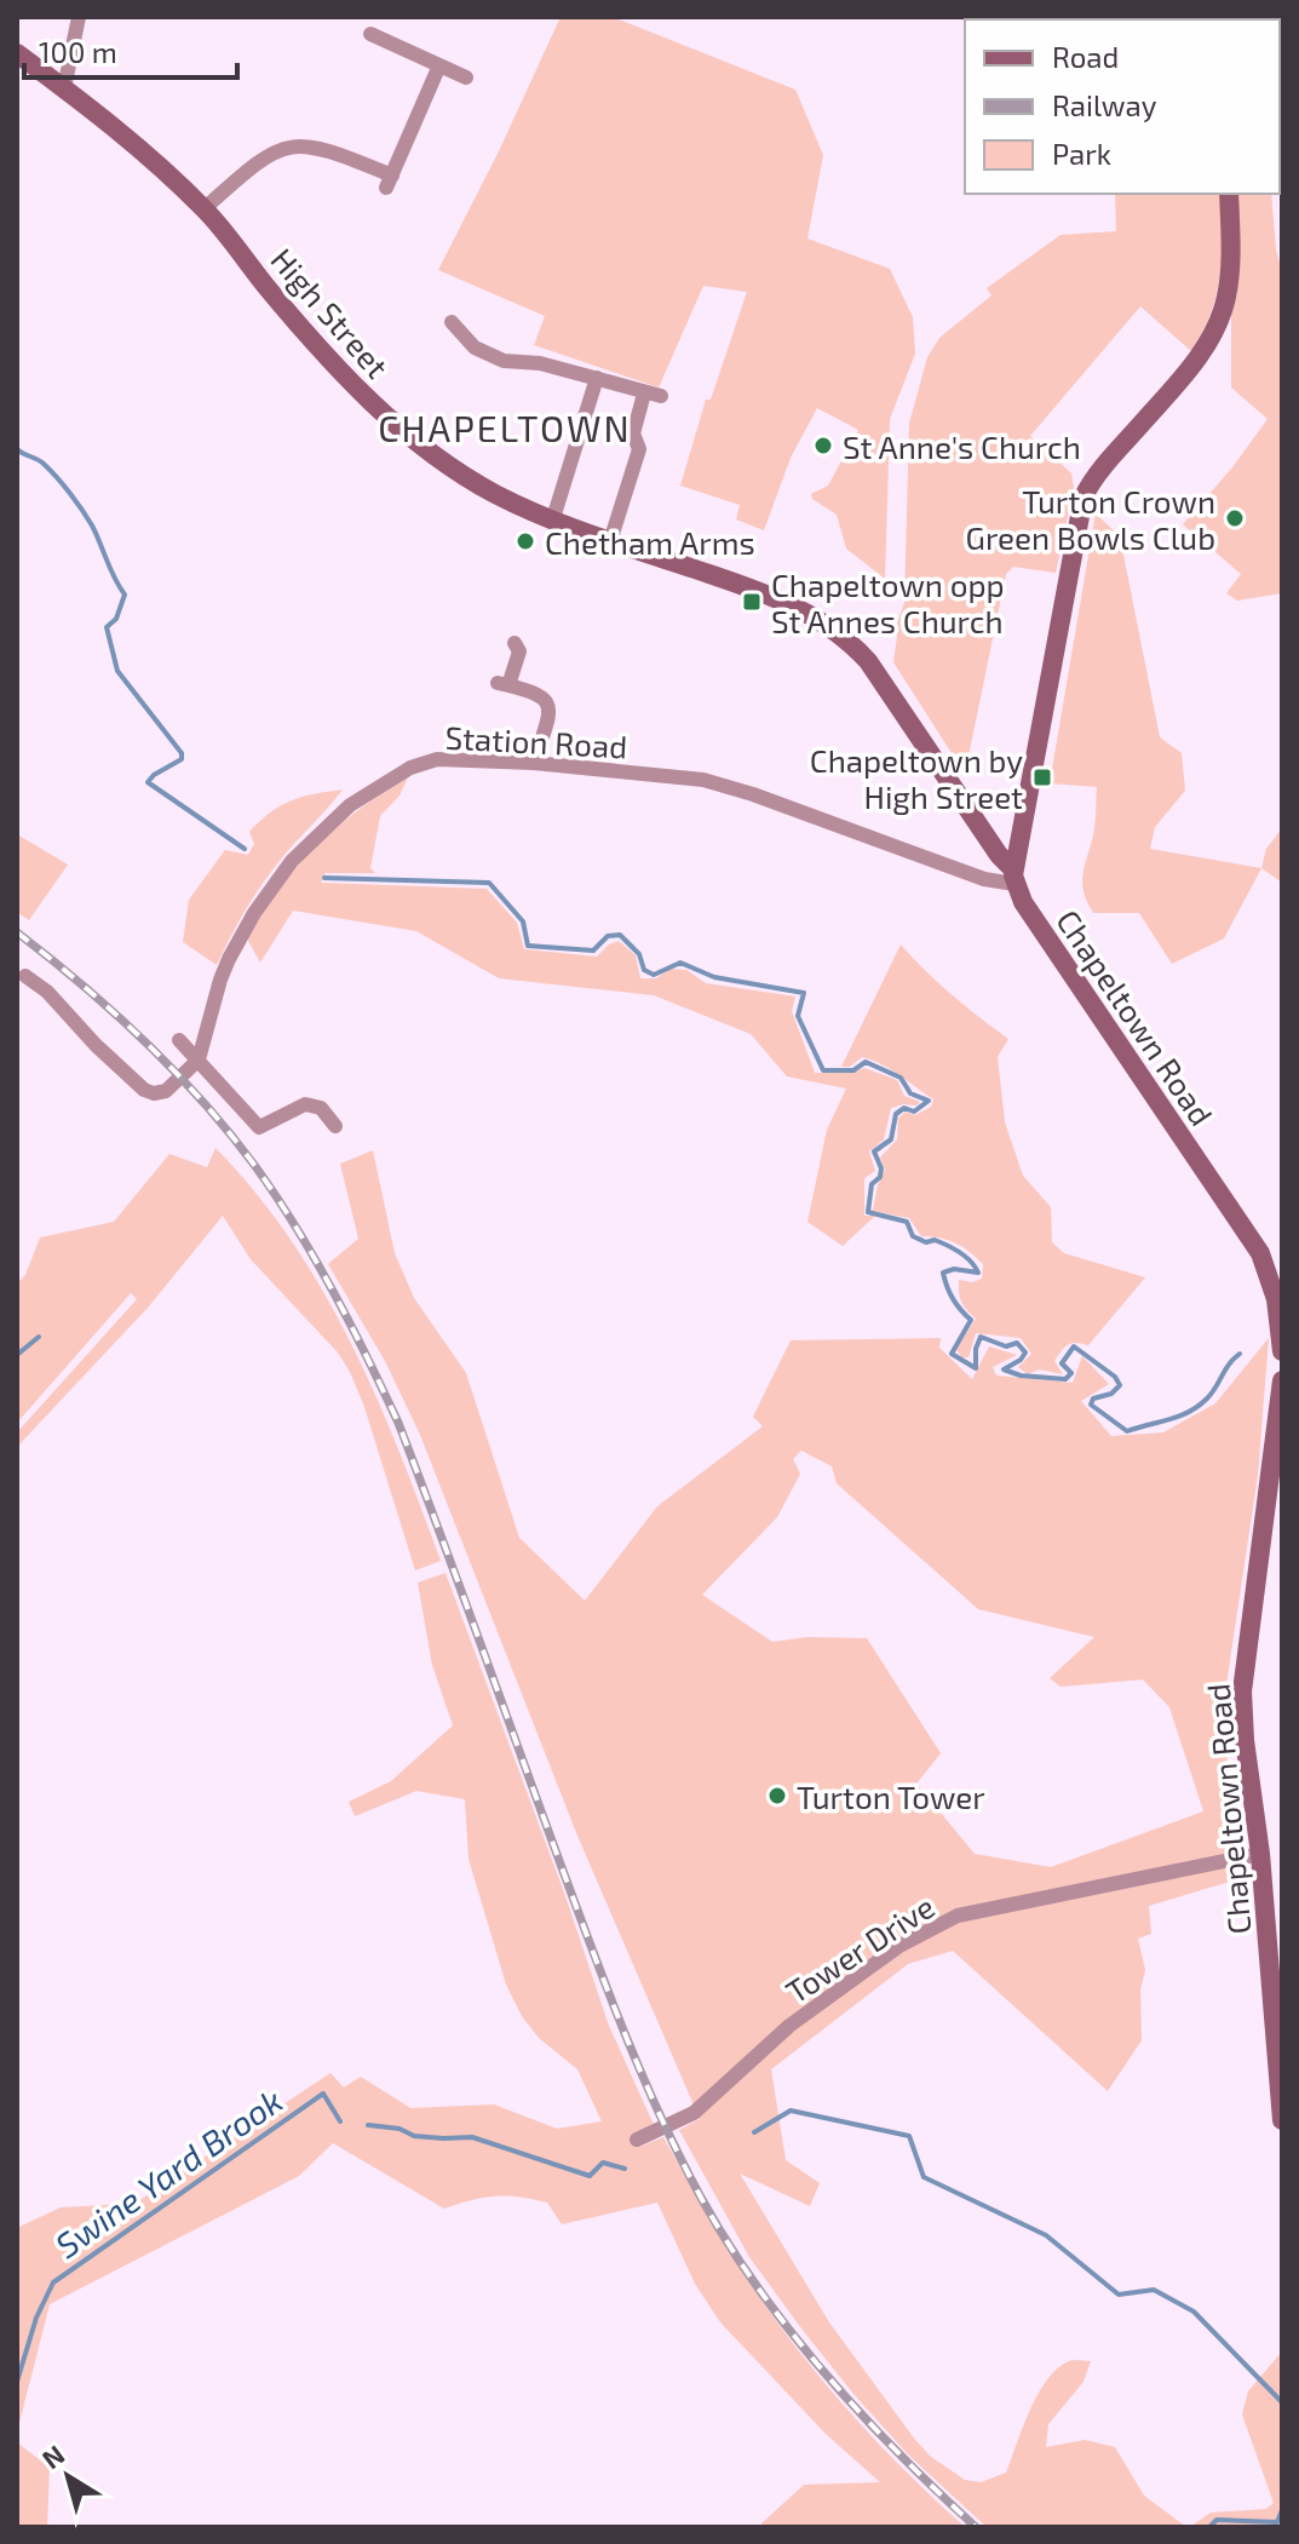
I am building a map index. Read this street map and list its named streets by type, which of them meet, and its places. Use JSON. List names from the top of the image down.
{
  "streets": {
    "main road": ["High Street", "Chapeltown Road"],
    "street": ["Station Road", "Tower Drive"]
  },
  "crossings": [
    ["High Street", "Station Road"],
    ["High Street", "Chapeltown Road"],
    ["Station Road", "Chapeltown Road"],
    ["Chapeltown Road", "Tower Drive"]
  ],
  "districts": ["CHAPELTOWN"],
  "water": ["Swine Yard Brook"],
  "places": {
    "other": [
      "St Anne's Church",
      "Turton Crown Green Bowls Club",
      "Chetham Arms",
      "Turton Tower"
    ],
    "transit": ["Chapeltown opp St Annes Church", "Chapeltown by High Street"]
  },
  "legend": ["Road", "Railway", "Park"],
  "scale_bar": "100 m",
  "north": "top left"
}
